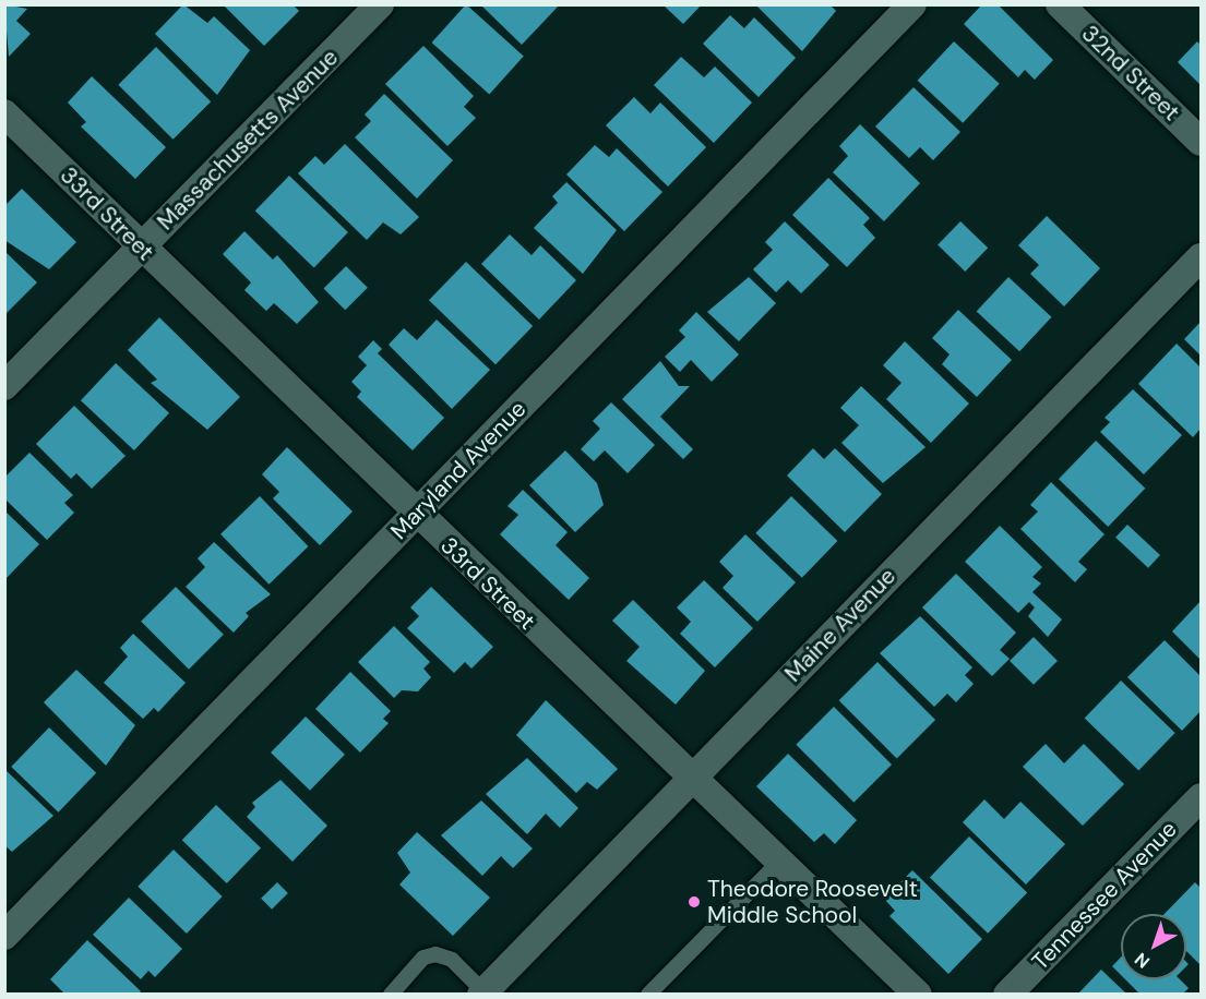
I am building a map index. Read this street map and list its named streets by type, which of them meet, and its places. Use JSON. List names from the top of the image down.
{
  "streets": {
    "street": [
      "32nd Street",
      "Massachusetts Avenue",
      "33rd Street",
      "Maryland Avenue",
      "Maine Avenue",
      "Tennessee Avenue"
    ]
  },
  "crossings": [
    ["Massachusetts Avenue", "33rd Street"],
    ["33rd Street", "Maryland Avenue"],
    ["33rd Street", "Maine Avenue"]
  ],
  "places": ["Theodore Roosevelt Middle School"],
  "north": "bottom left"
}
